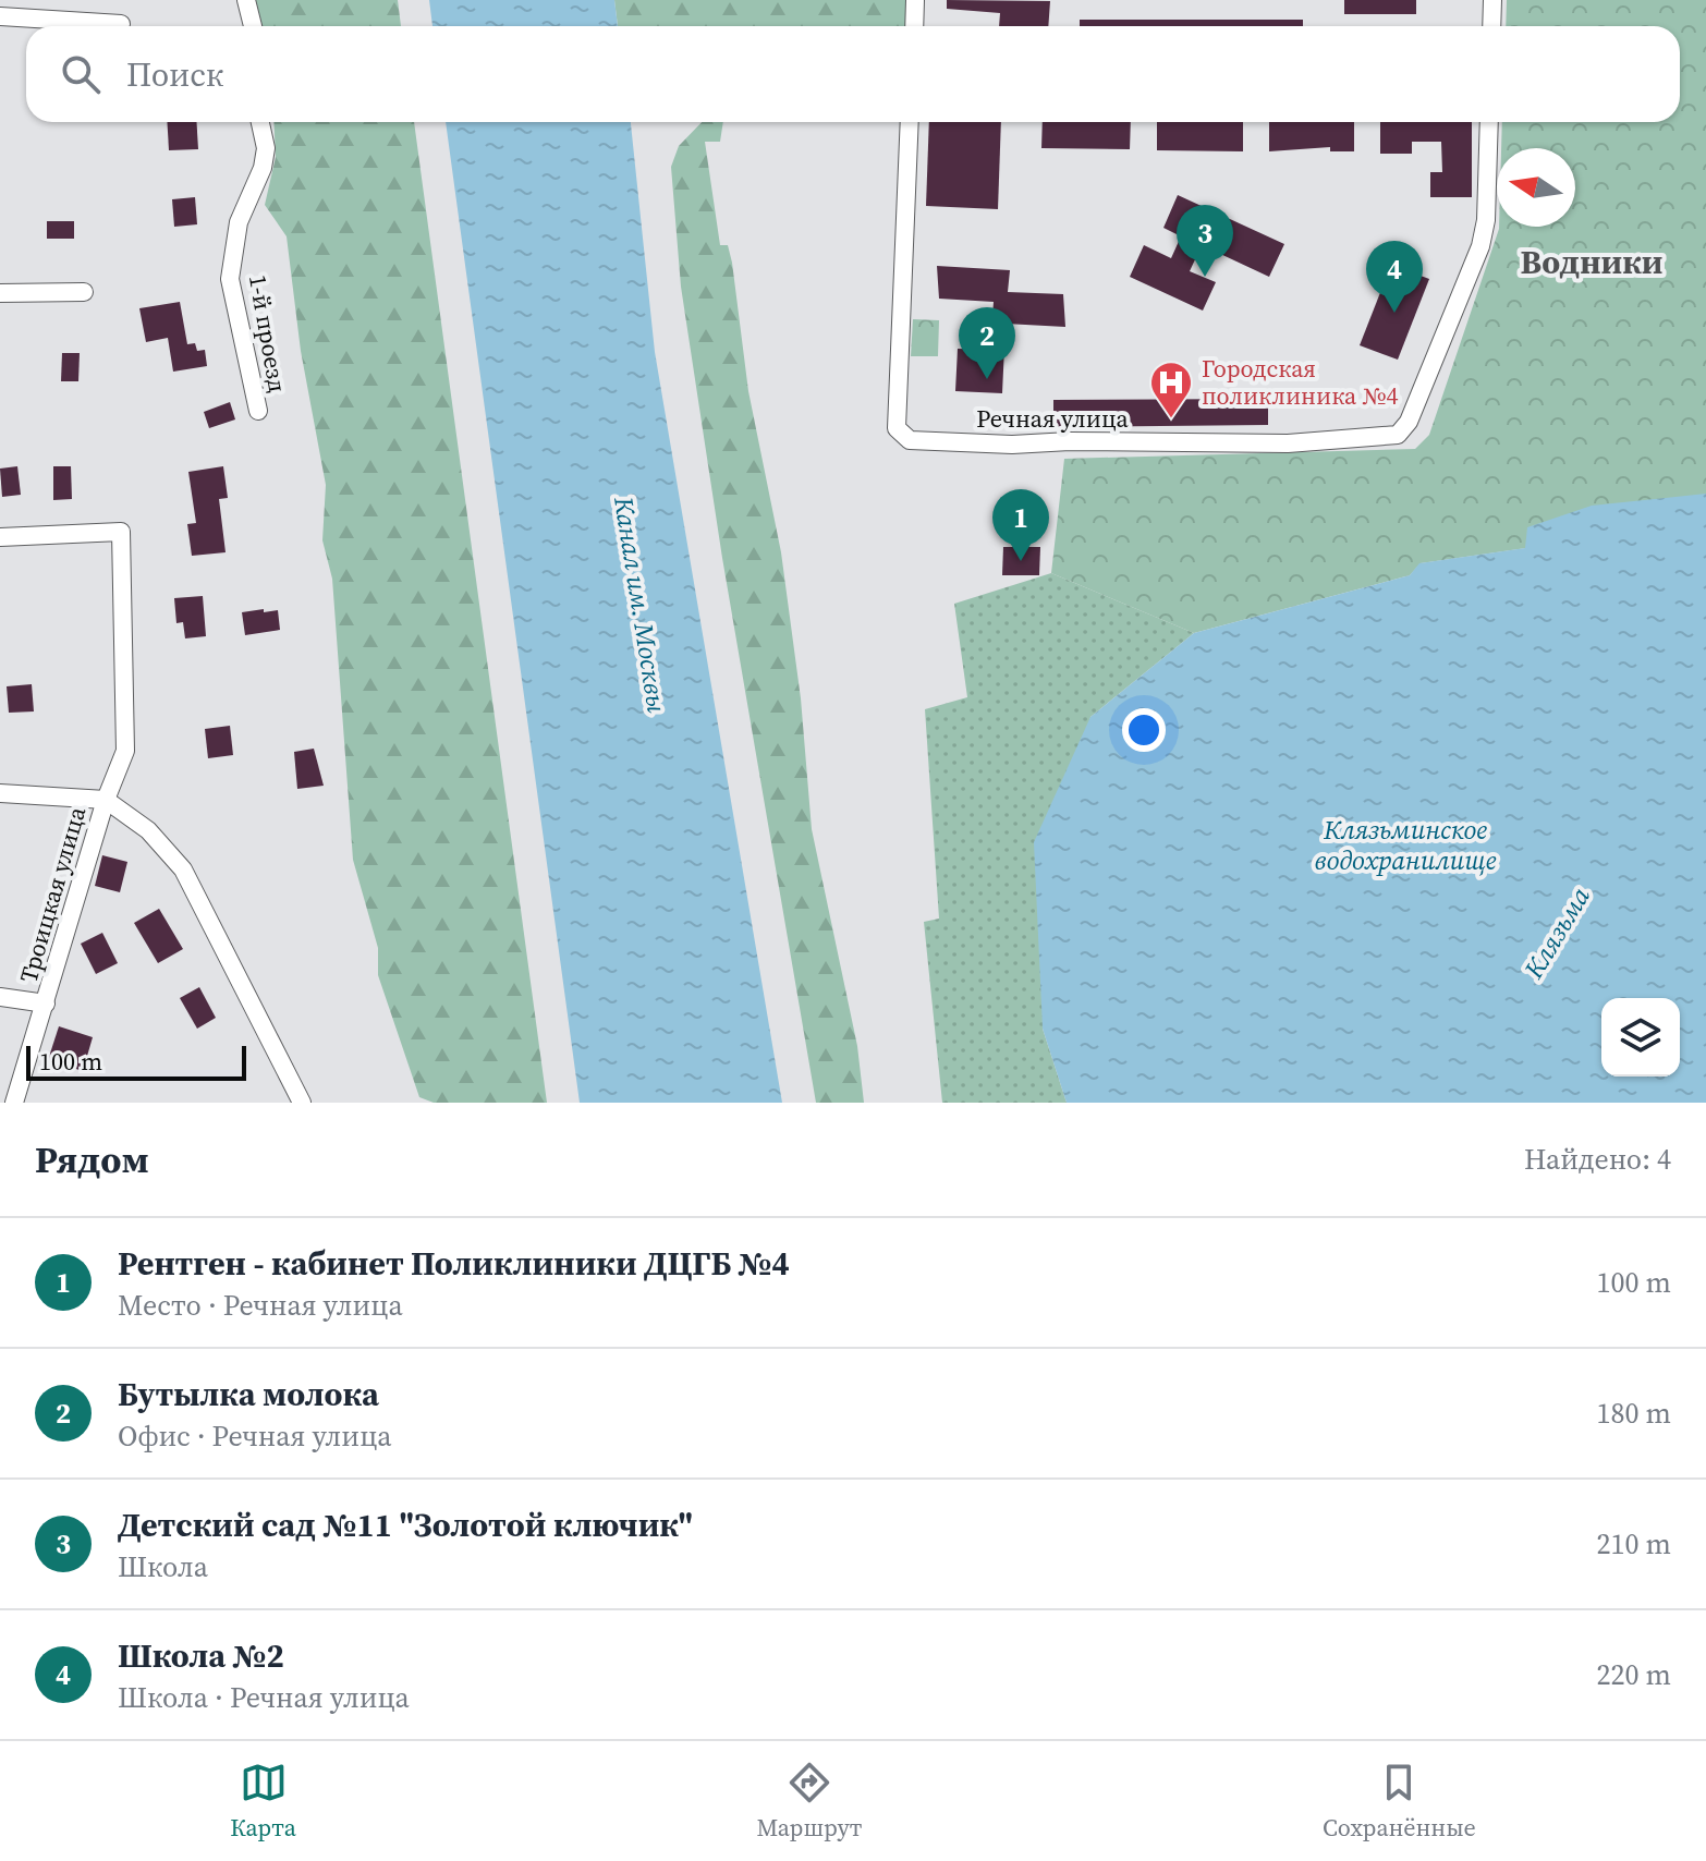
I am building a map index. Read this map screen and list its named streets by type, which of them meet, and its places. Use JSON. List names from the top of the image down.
{
  "streets": {
    "street": ["1-й проезд", "Речная улица", "Троицкая улица"]
  },
  "districts": ["Водники"],
  "water": ["Канал им. Москвы", "Клязьминское водохранилище", "Клязьма"],
  "places": {
    "hospital": ["Городская поликлиника №4"]
  },
  "scale_bar": "100 m",
  "north": "left",
  "page": {
    "search": "Поиск",
    "pins": [
      "3",
      "4",
      "2",
      "1"
    ],
    "scale": "100 m",
    "heading": ["Рядом", "Найдено: 4"],
    "list": [
      {
        "mark": "1",
        "name": "Рентген - кабинет Поликлиники ДЦГБ №4",
        "note": "Место · Речная улица",
        "value": "100 m"
      },
      {
        "mark": "2",
        "name": "Бутылка молока",
        "note": "Офис · Речная улица",
        "value": "180 m"
      },
      {
        "mark": "3",
        "name": "Детский сад №11 \"Золотой ключик\"",
        "note": "Школа",
        "value": "210 m"
      },
      {
        "mark": "4",
        "name": "Школа №2",
        "note": "Школа · Речная улица",
        "value": "220 m"
      }
    ],
    "nav": ["Карта", "Маршрут", "Сохранённые"]
  }
}
